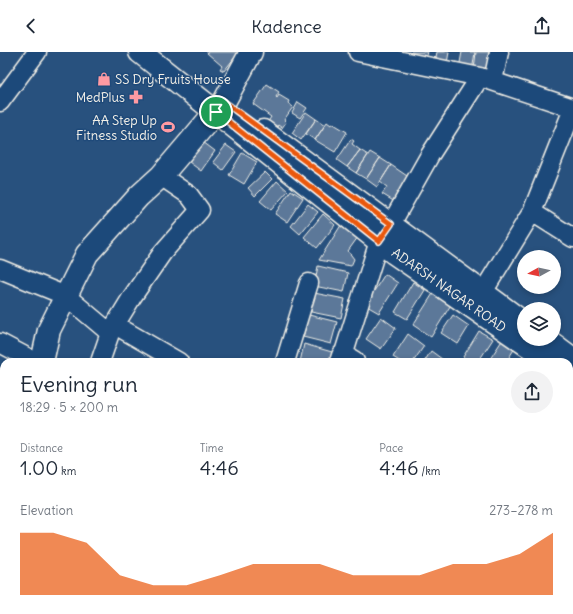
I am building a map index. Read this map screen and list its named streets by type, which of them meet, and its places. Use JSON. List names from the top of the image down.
{
  "streets": {
    "main road": ["ADARSH NAGAR ROAD"]
  },
  "places": {
    "shop": ["SS Dry Fruits House"],
    "pharmacy": ["MedPlus"],
    "sports": ["AA Step Up Fitness Studio"]
  },
  "north": "left",
  "page": {
    "header": "Kadence",
    "heading": ["Evening run", "18:29 · 5 × 200 m"],
    "stats": [
      ["Distance", "1.00 km"],
      ["Time", "4:46"],
      ["Pace", "4:46 /km"]
    ],
    "chart": ["Elevation", "273–278 m"]
  }
}
